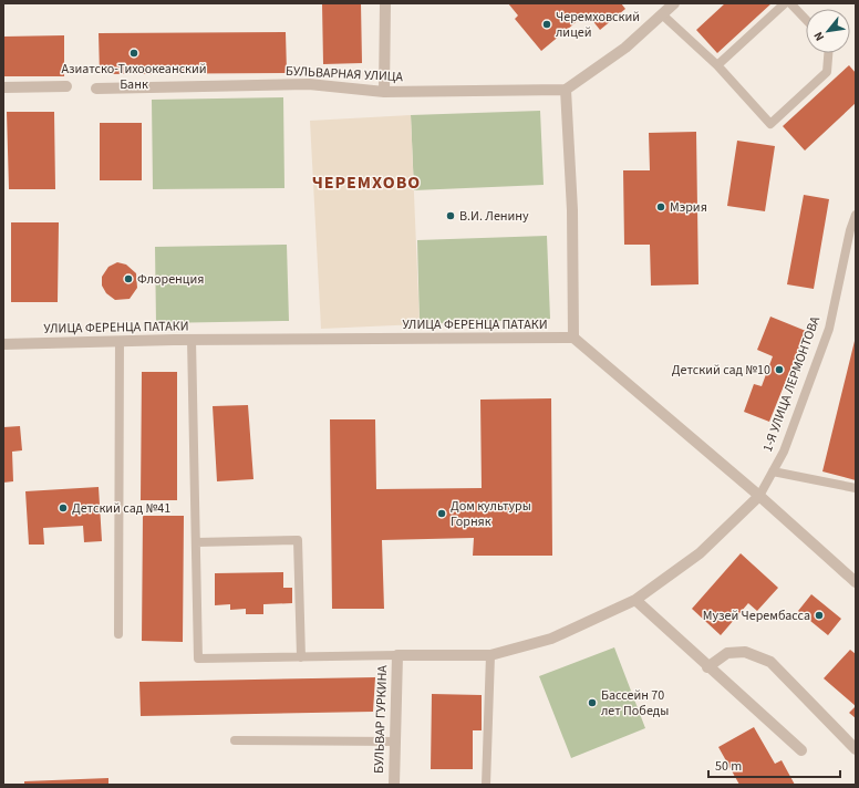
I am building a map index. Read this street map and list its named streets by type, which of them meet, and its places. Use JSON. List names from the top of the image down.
{
  "streets": {
    "street": [
      "БУЛЬВАРНАЯ УЛИЦА",
      "УЛИЦА ФЕРЕНЦА ПАТАКИ",
      "1-Я УЛИЦА ЛЕРМОНТОВА",
      "БУЛЬВАР ГУРКИНА"
    ]
  },
  "crossings": [
    ["1-Я УЛИЦА ЛЕРМОНТОВА", "БУЛЬВАР ГУРКИНА"]
  ],
  "districts": ["ЧЕРЕМХОВО"],
  "places": [
    "Черемховский лицей",
    "Азиатско-Тихоокеанский Банк",
    "Мэрия",
    "В.И. Ленину",
    "Флоренция",
    "Детский сад №10",
    "Детский сад №41",
    "Дом культуры Горняк",
    "Музей Черембасса",
    "Бассейн 70 лет Победы"
  ],
  "scale_bar": "50 m",
  "north": "bottom left"
}
